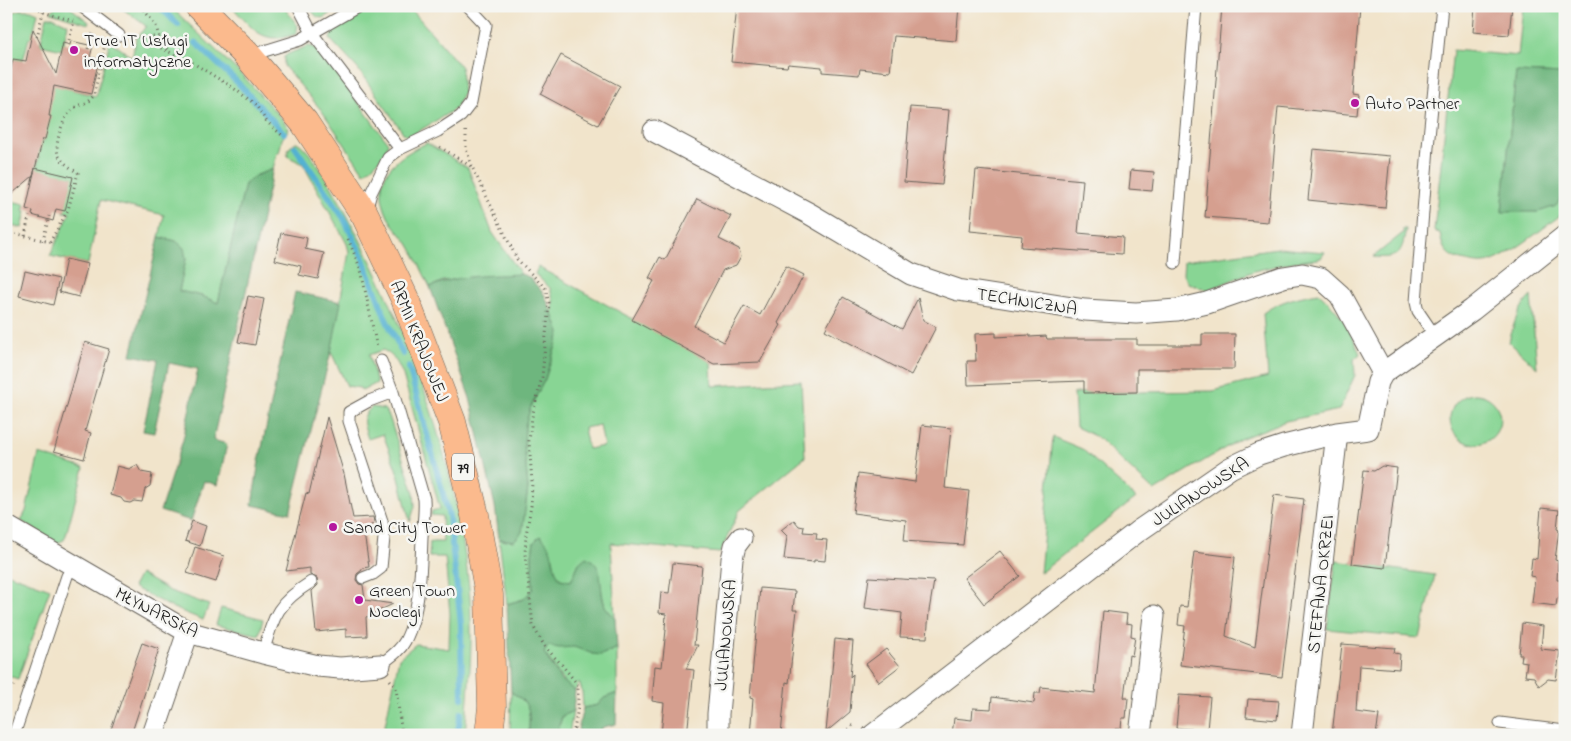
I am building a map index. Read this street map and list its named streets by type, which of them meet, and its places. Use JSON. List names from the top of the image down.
{
  "streets": {
    "main road": ["ARMII KRAJOWEJ", "79"],
    "street": [
      "TECHNICZNA",
      "JULIANOWSKA",
      "STEFANA OKRZEI",
      "MŁYNARSKA"
    ]
  },
  "crossings": [
    ["TECHNICZNA", "JULIANOWSKA"],
    ["JULIANOWSKA", "STEFANA OKRZEI"]
  ],
  "places": [
    "True IT Usługi informatyczne",
    "Auto Partner",
    "Sand City Tower",
    "Green Town Noclegi"
  ]
}
